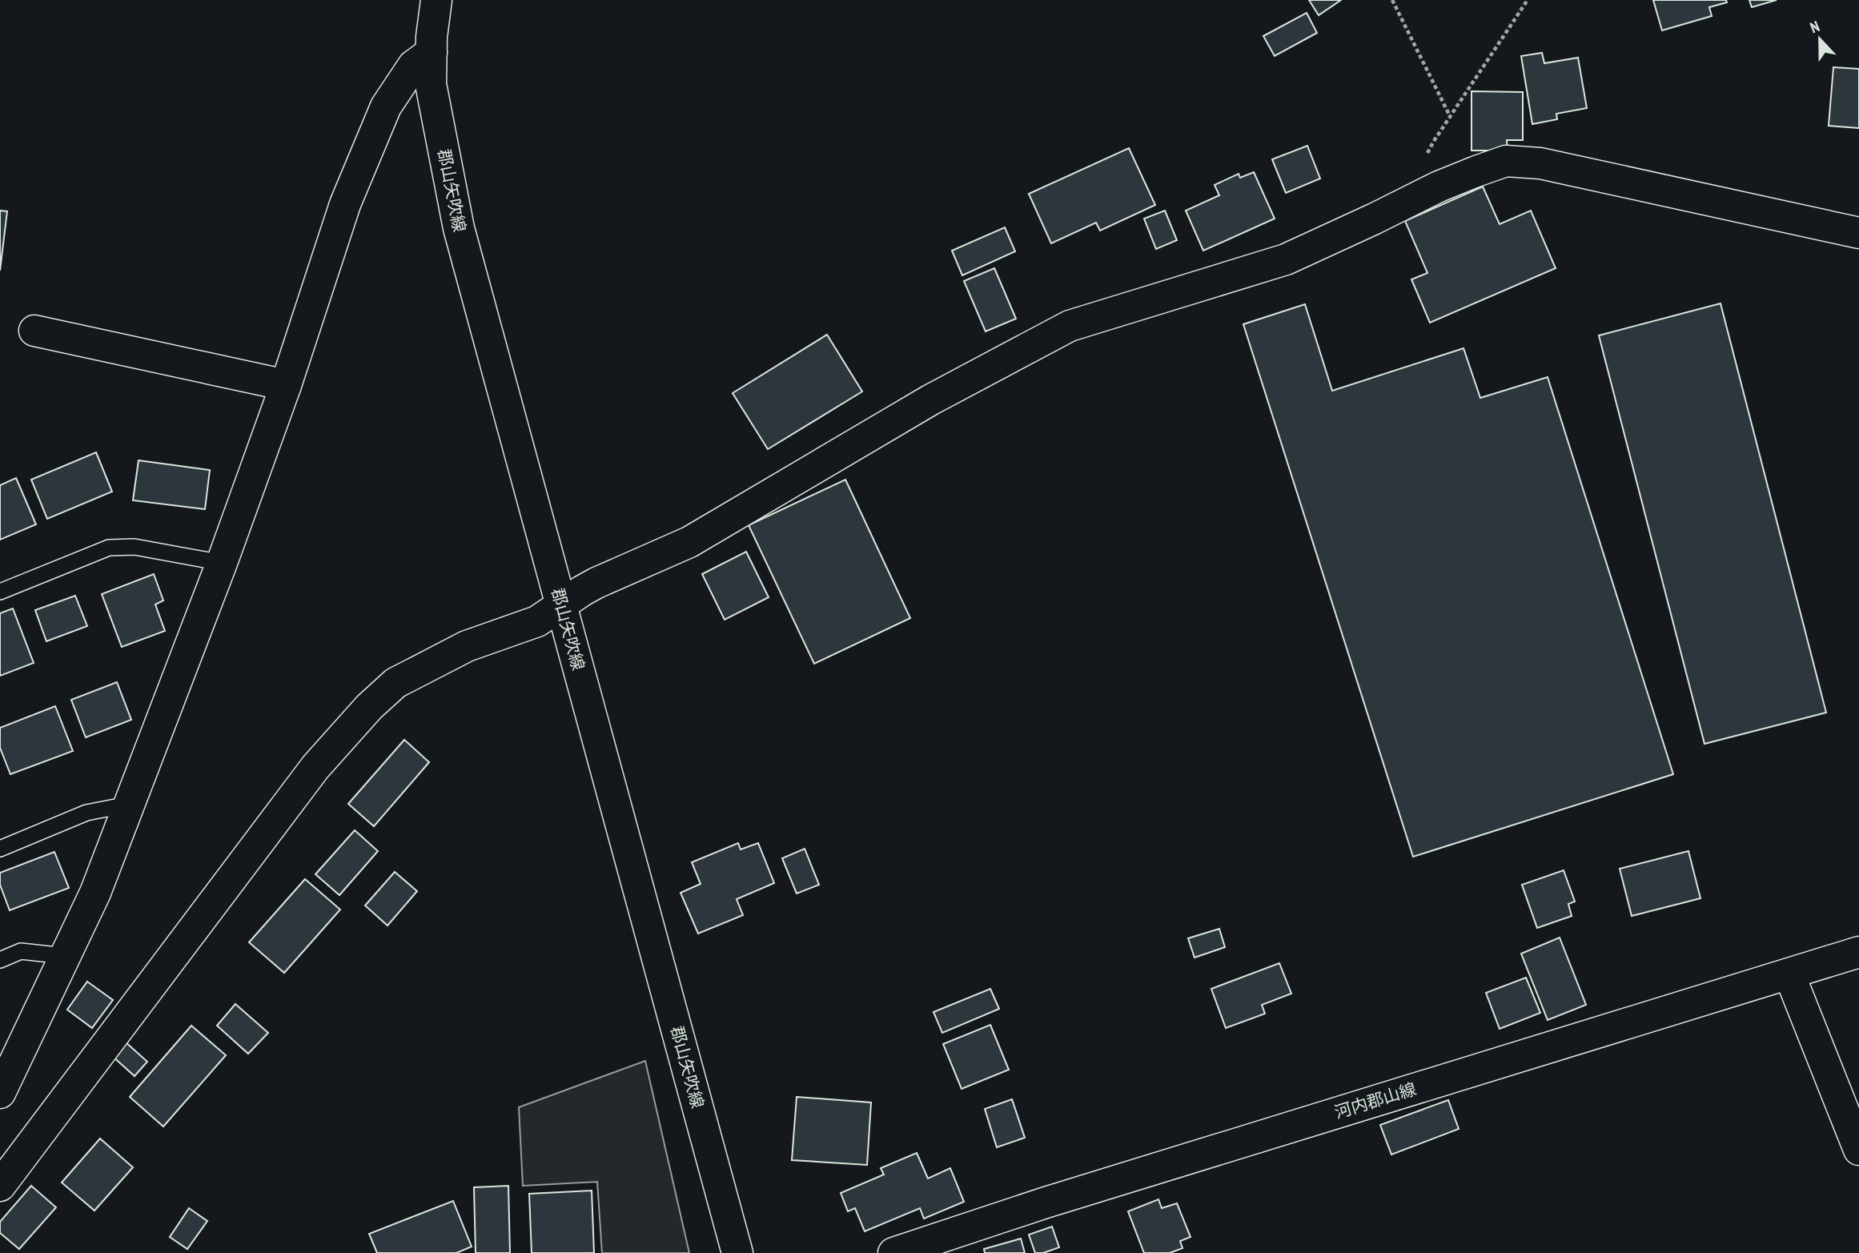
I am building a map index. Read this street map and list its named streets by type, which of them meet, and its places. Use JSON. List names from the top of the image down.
{
  "streets": {
    "street": ["郡山矢吹線", "河内郡山線"]
  },
  "north": "top"
}
